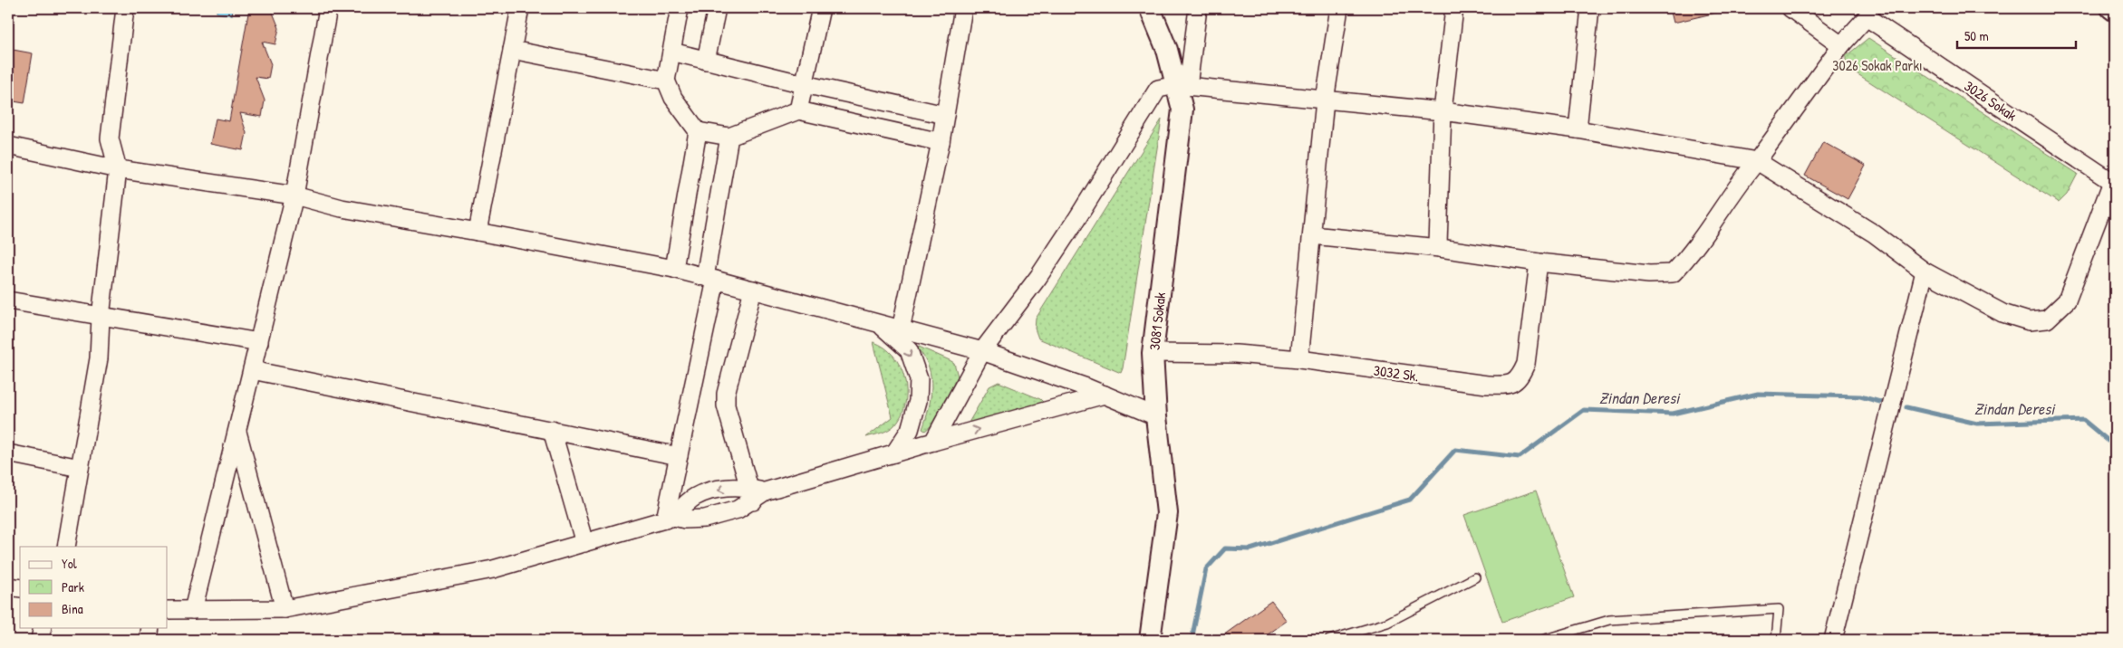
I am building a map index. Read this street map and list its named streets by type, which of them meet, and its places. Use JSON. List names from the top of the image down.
{
  "streets": {
    "street": ["3026 Sokak", "3081 Sokak", "3032 Sk."]
  },
  "crossings": [
    ["3081 Sokak", "3032 Sk."]
  ],
  "water": ["Zindan Deresi"],
  "parks": ["3026 Sokak Parkı"],
  "legend": ["Yol", "Park", "Bina"],
  "scale_bar": "50 m"
}
